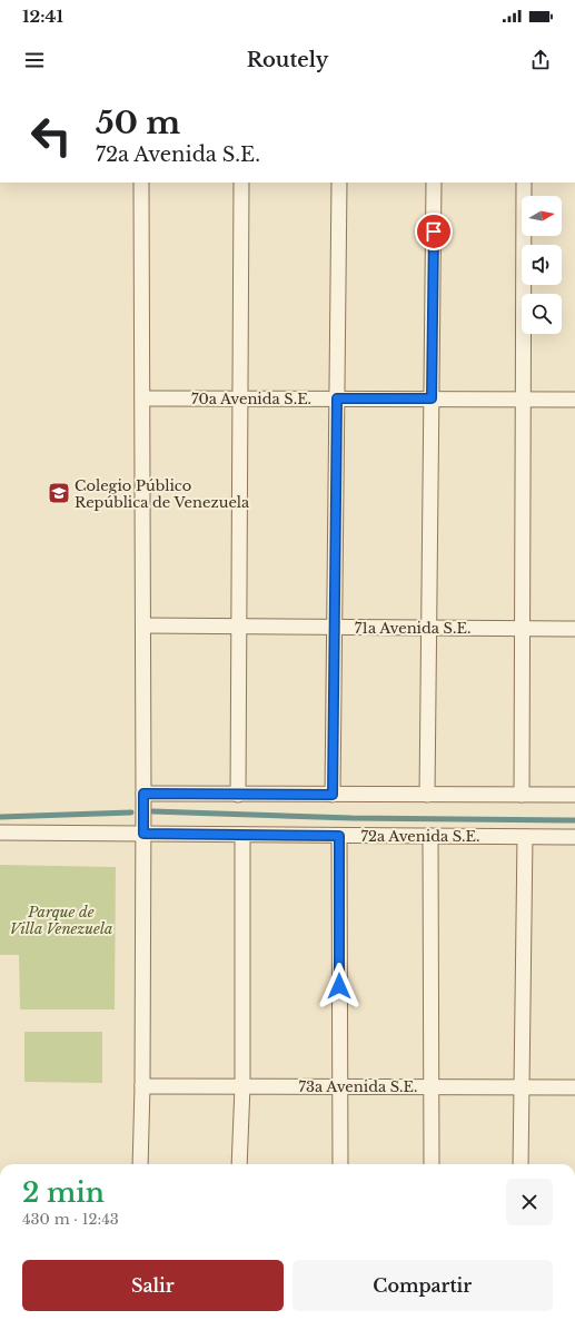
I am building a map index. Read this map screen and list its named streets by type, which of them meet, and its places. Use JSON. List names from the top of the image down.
{
  "streets": {
    "street": [
      "70a Avenida S.E.",
      "71a Avenida S.E.",
      "72a Avenida S.E.",
      "73a Avenida S.E."
    ]
  },
  "parks": ["Parque de Villa Venezuela"],
  "places": {
    "school or university": ["Colegio Público República de Venezuela"]
  },
  "north": "right",
  "page": {
    "status": "12:41",
    "header": "Routely",
    "turn": ["50 m", "72a Avenida S.E."],
    "heading": ["2 min", "430 m · 12:43"],
    "buttons": ["Salir", "Compartir"]
  }
}
